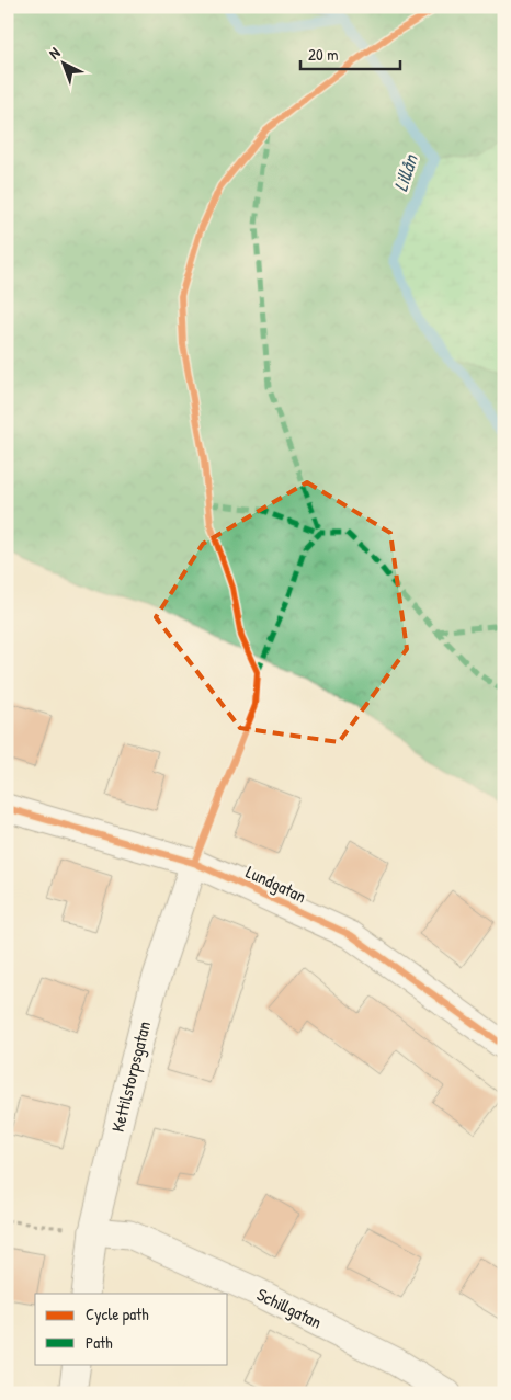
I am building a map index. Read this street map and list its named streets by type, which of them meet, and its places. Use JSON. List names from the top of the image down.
{
  "streets": {
    "street": ["Lundgatan", "Kettilstorpsgatan", "Schillgatan"]
  },
  "crossings": [
    ["Lundgatan", "Kettilstorpsgatan"],
    ["Kettilstorpsgatan", "Schillgatan"]
  ],
  "water": ["Lillån"],
  "legend": ["Cycle path", "Path"],
  "scale_bar": "20 m",
  "north": "top left"
}
